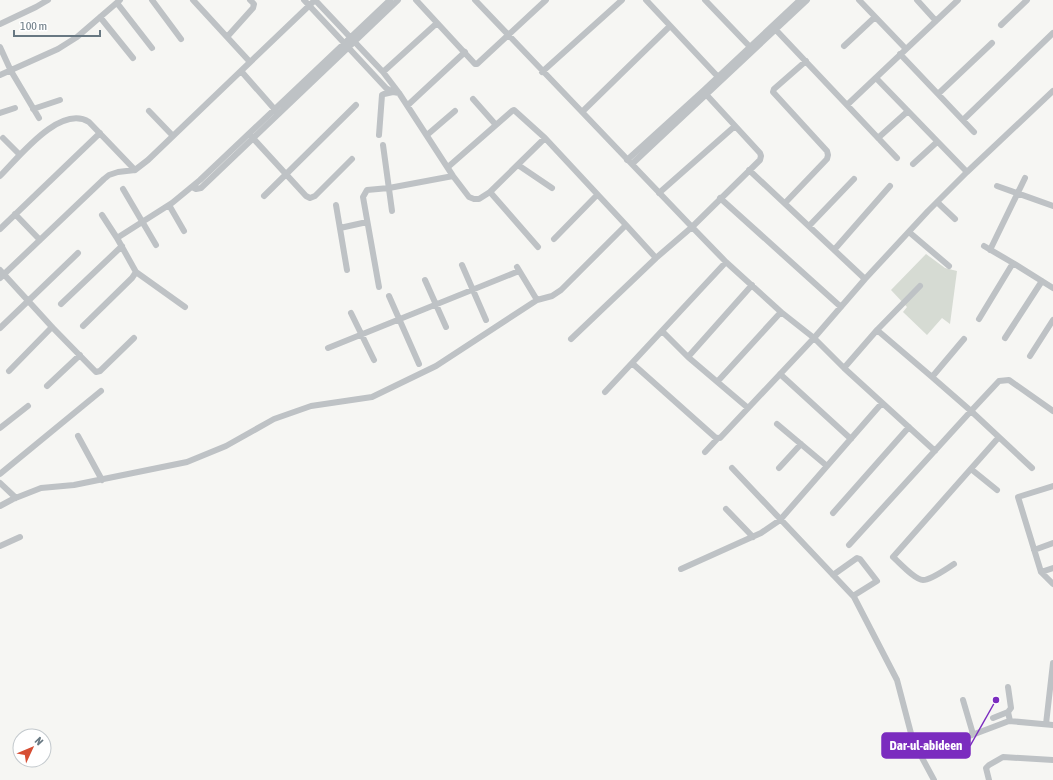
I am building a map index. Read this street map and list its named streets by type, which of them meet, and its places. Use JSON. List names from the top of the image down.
{
  "places": ["Dar-ul-abideen"],
  "scale_bar": "100 m",
  "north": "top right"
}
